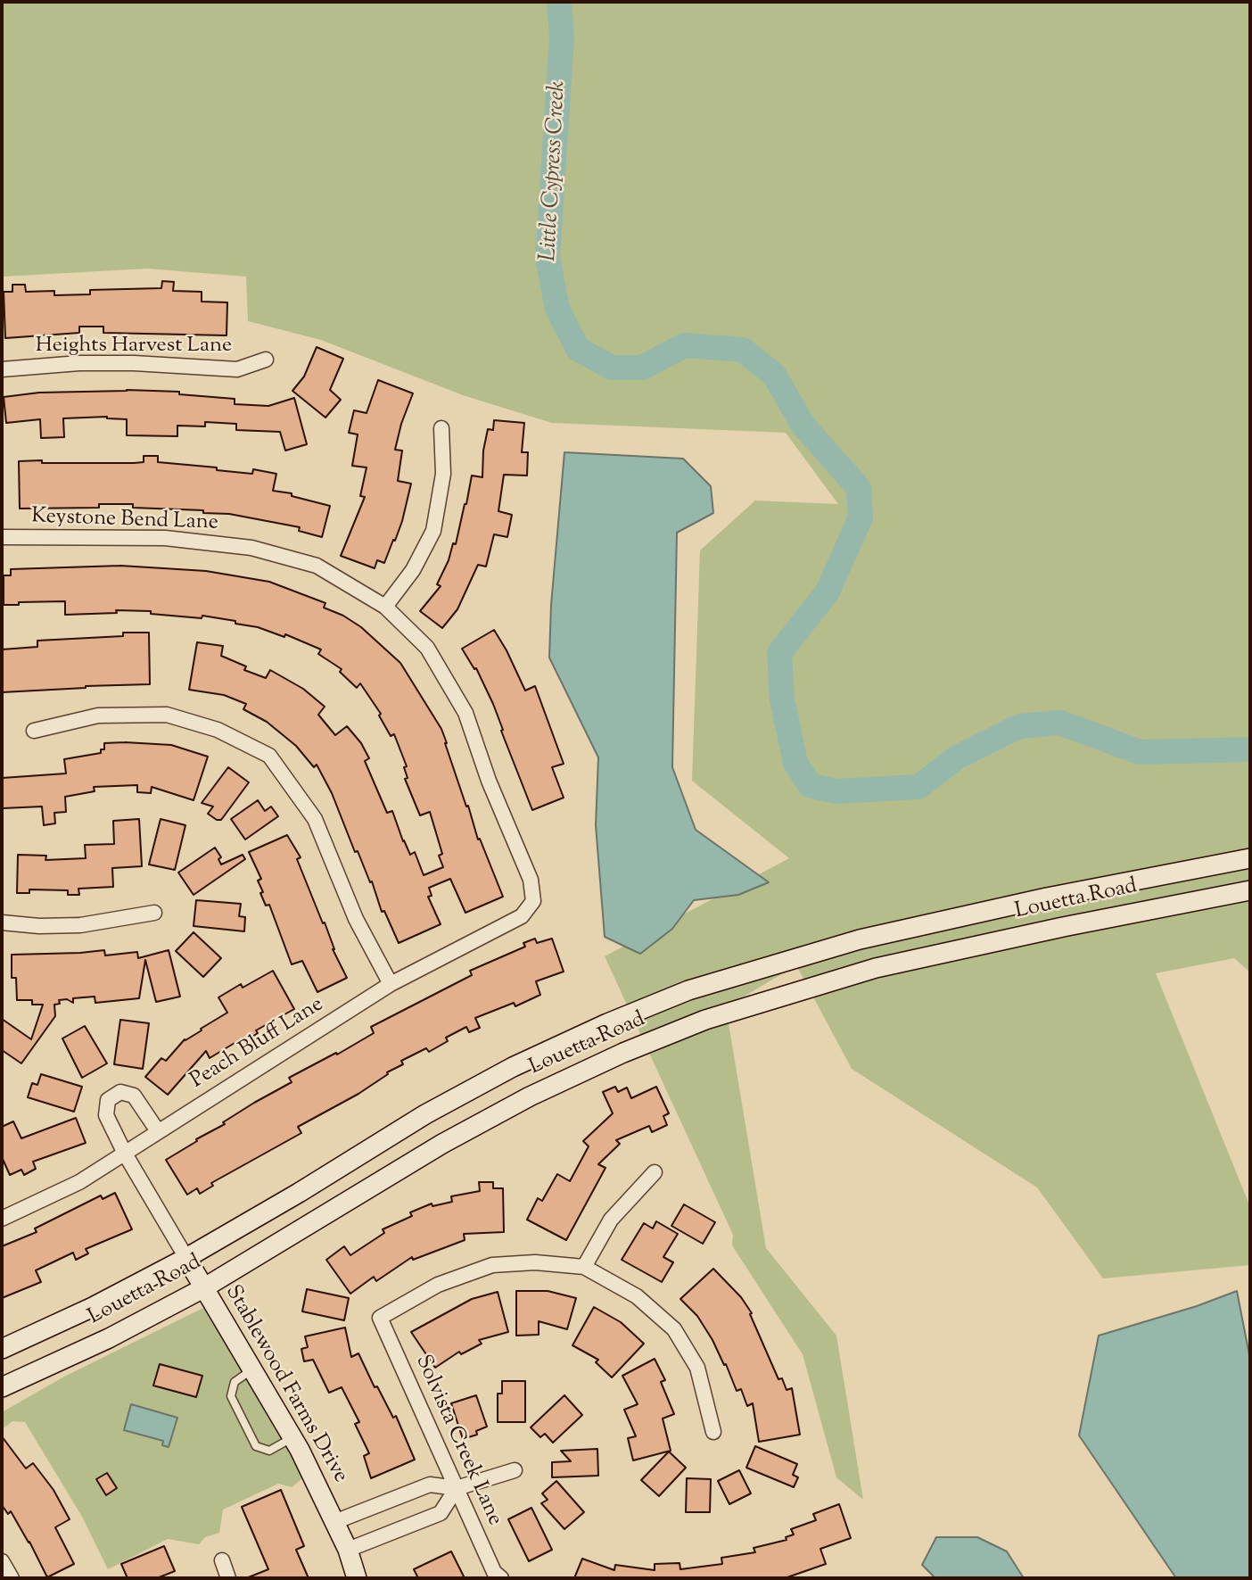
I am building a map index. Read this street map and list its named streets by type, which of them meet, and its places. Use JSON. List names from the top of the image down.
{
  "streets": {
    "main road": ["Louetta Road", "Stablewood Farms Drive"],
    "street": [
      "Heights Harvest Lane",
      "Keystone Bend Lane",
      "Peach Bluff Lane",
      "Solvista Creek Lane"
    ]
  },
  "crossings": [
    ["Keystone Bend Lane", "Peach Bluff Lane"],
    ["Louetta Road", "Stablewood Farms Drive"],
    ["Peach Bluff Lane", "Stablewood Farms Drive"]
  ],
  "water": ["Little Cypress Creek"]
}
